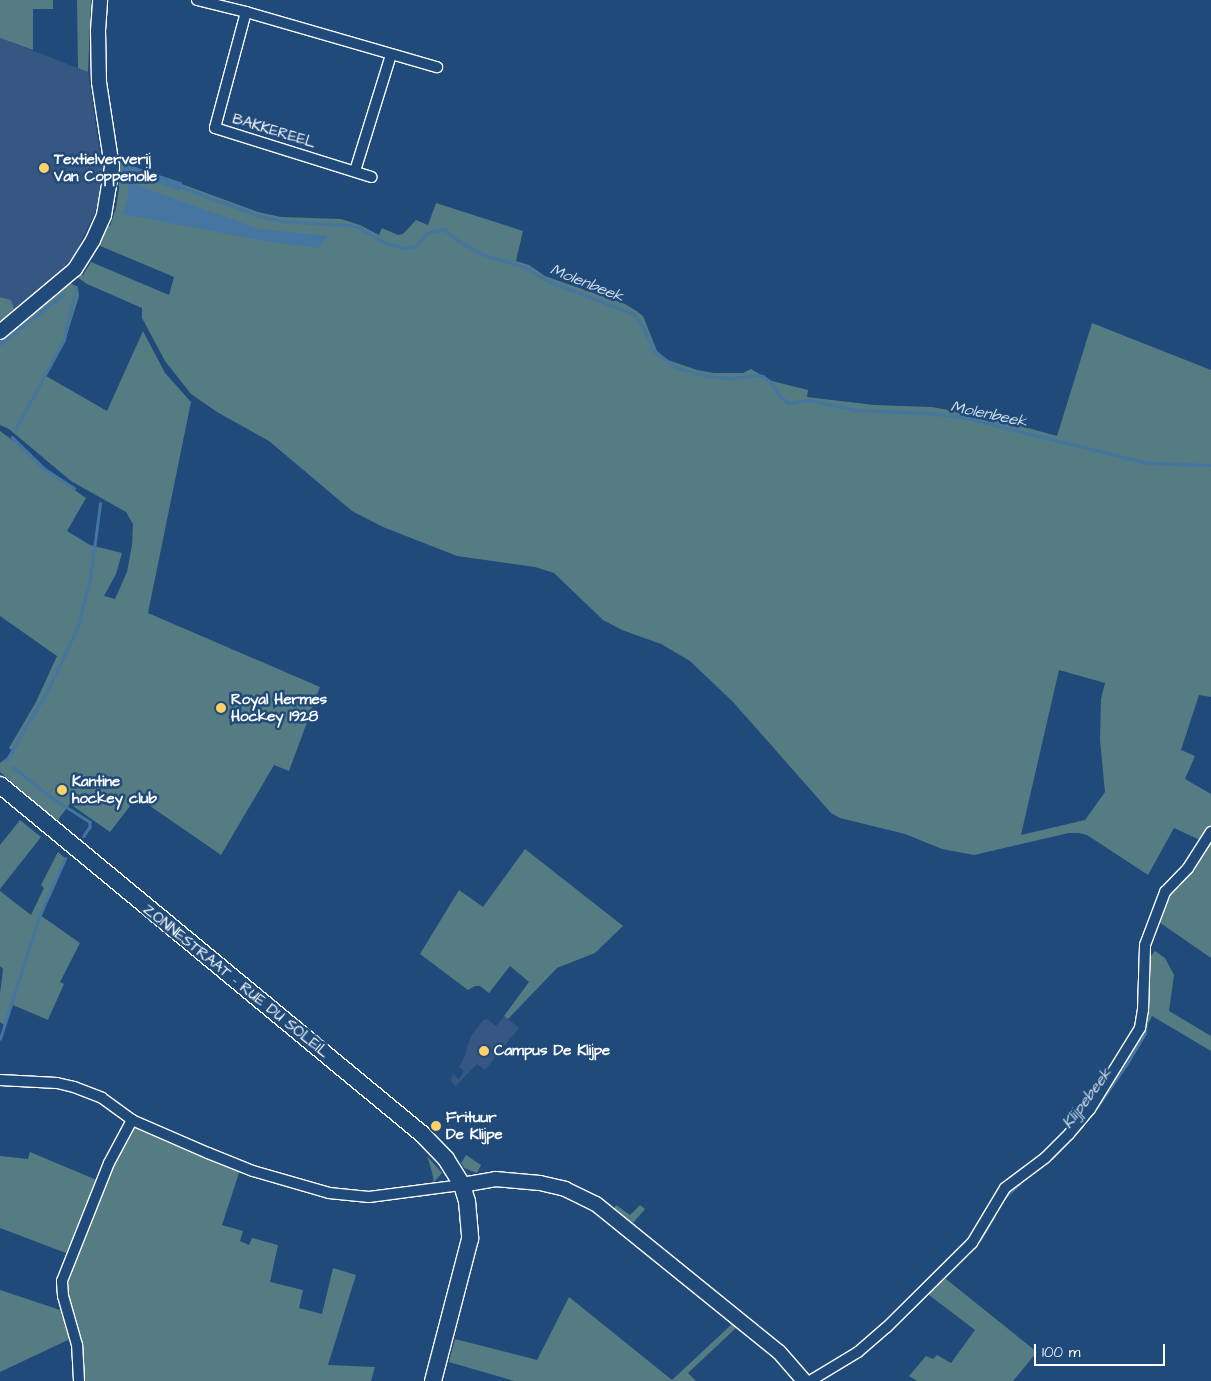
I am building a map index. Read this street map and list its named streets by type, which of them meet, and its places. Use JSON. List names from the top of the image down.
{
  "streets": {
    "main road": ["ZONNESTRAAT - RUE DU SOLEIL"],
    "street": ["BAKKEREEL"]
  },
  "water": ["Molenbeek", "Klijpebeek"],
  "places": [
    "Textielververij Van Coppenolle",
    "Royal Hermes Hockey 1928",
    "Kantine hockey club",
    "Campus De Klijpe",
    "Frituur De Klijpe"
  ],
  "scale_bar": "100 m"
}
